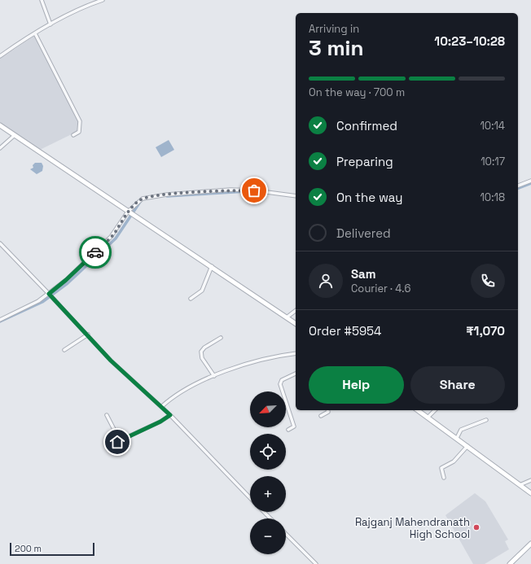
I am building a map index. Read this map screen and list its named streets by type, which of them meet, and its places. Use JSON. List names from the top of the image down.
{
  "places": ["Rajganj Mahendranath High School"],
  "scale_bar": "200 m",
  "north": "bottom left",
  "page": {
    "heading": ["3 min", "Arriving in", "10:23–10:28"],
    "panel": [
      "Sam",
      "Courier · 4.6",
      "Order #5954",
      "₹1,070"
    ],
    "bar": "On the way · 700 m",
    "list": [
      ["Confirmed", "10:14"],
      ["Preparing", "10:17"],
      ["On the way", "10:18"],
      "Delivered"
    ],
    "buttons": ["Help", "Share"],
    "map_buttons": ["+", "−"],
    "scale": "200 m"
  }
}
